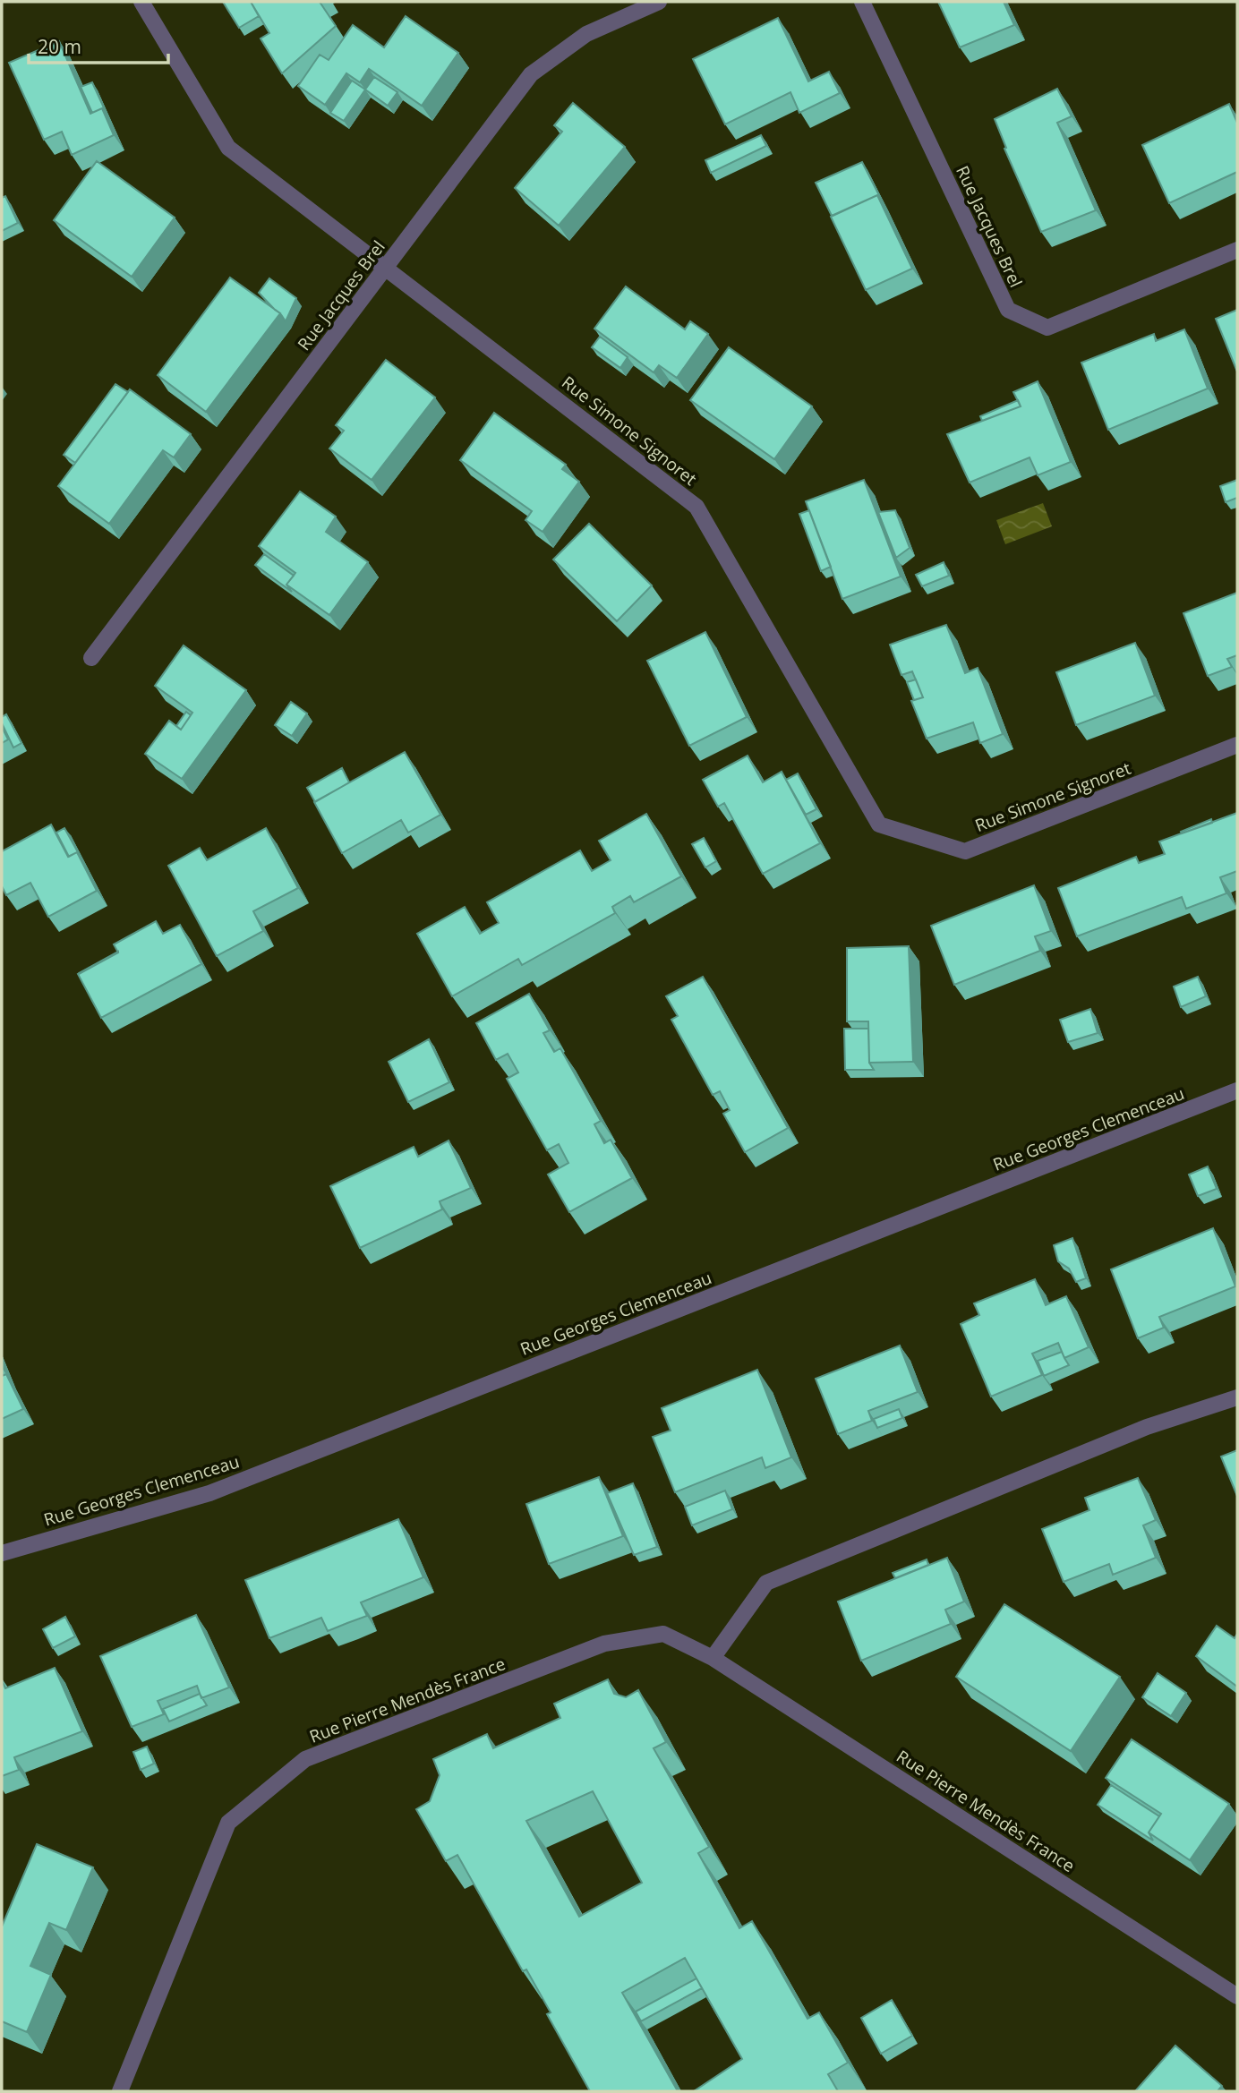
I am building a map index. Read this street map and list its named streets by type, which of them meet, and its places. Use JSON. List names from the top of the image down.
{
  "streets": {
    "street": [
      "Rue Jacques Brel",
      "Rue Simone Signoret",
      "Rue Georges Clemenceau",
      "Rue Pierre Mendès France"
    ]
  },
  "crossings": [
    ["Rue Jacques Brel", "Rue Simone Signoret"]
  ],
  "scale_bar": "20 m"
}
